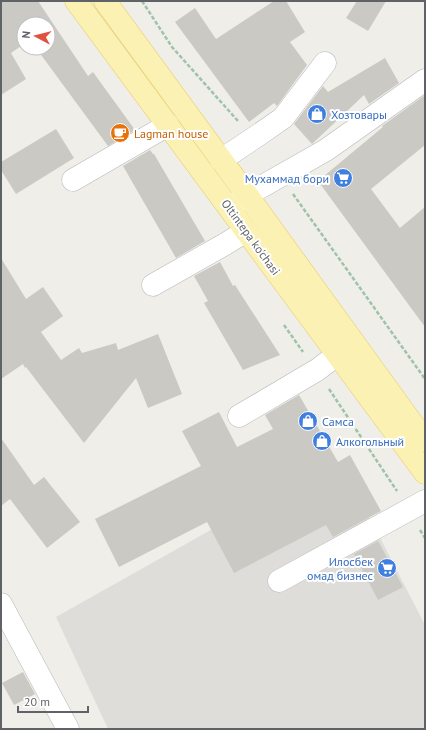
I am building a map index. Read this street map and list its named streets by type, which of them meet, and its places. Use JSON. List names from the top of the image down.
{
  "streets": {
    "main road": ["Oltintepa ko'chasi"]
  },
  "places": {
    "shop": ["Хозтовары", "Самса", "Алкогольный"],
    "cafe": ["Lagman house"],
    "supermarket": ["Мухаммад бори", "Илосбек омад бизнес"]
  },
  "scale_bar": "20 m",
  "north": "left"
}
